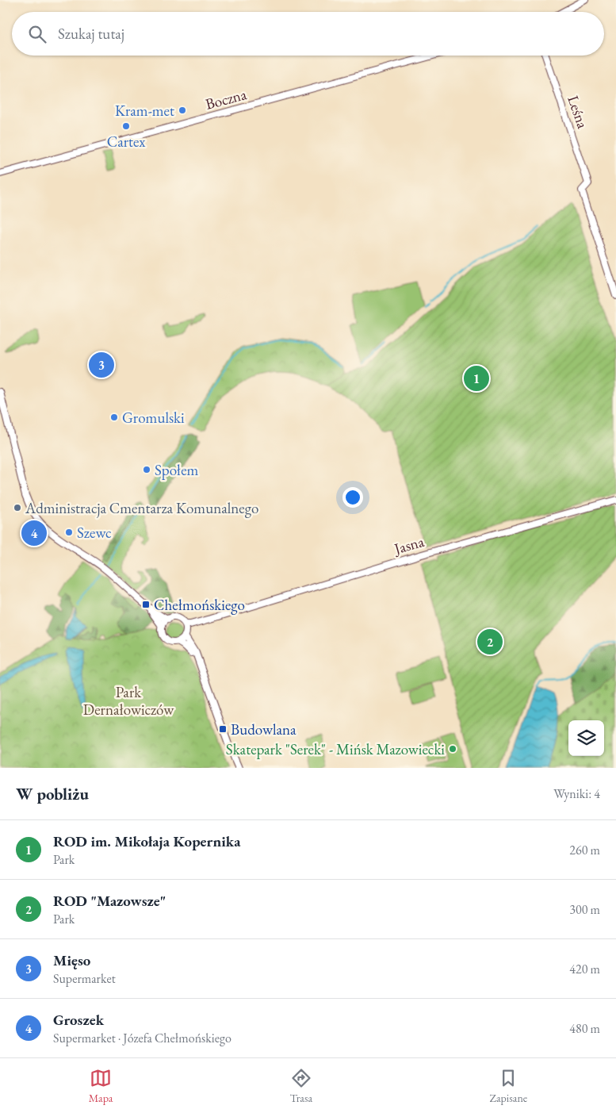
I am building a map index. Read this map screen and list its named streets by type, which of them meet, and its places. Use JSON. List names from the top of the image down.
{
  "streets": {
    "street": ["Boczna", "Leśna", "Jasna"]
  },
  "parks": ["Park Dernałowiczów"],
  "places": {
    "other": [
      "Kram-met",
      "Cartex",
      "Gromulski",
      "Społem",
      "Administracja Cmentarza Komunalnego",
      "Szewc",
      "Skatepark \"Serek\" - Mińsk Mazowiecki"
    ],
    "transit": ["Chełmońskiego", "Budowlana"]
  },
  "page": {
    "search": "Szukaj tutaj",
    "pins": [
      "3",
      "1",
      "4",
      "2"
    ],
    "heading": ["W pobliżu", "Wyniki: 4"],
    "list": [
      {
        "mark": "1",
        "name": "ROD im. Mikołaja Kopernika",
        "note": "Park",
        "value": "260 m"
      },
      {
        "mark": "2",
        "name": "ROD \"Mazowsze\"",
        "note": "Park",
        "value": "300 m"
      },
      {
        "mark": "3",
        "name": "Mięso",
        "note": "Supermarket",
        "value": "420 m"
      },
      {
        "mark": "4",
        "name": "Groszek",
        "note": "Supermarket · Józefa Chełmońskiego",
        "value": "480 m"
      }
    ],
    "nav": ["Mapa", "Trasa", "Zapisane"]
  }
}
